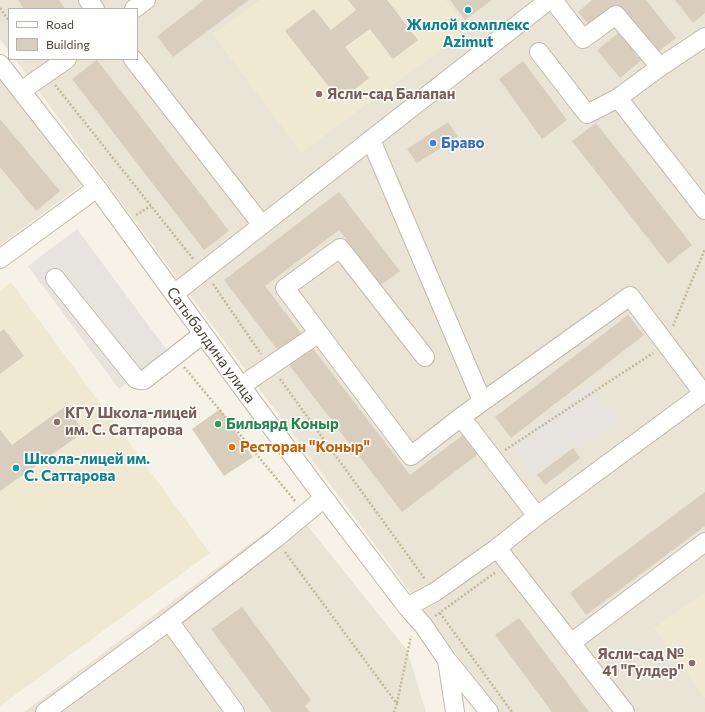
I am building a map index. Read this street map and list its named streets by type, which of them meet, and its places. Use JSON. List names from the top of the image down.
{
  "streets": {
    "street": ["Сатыбалдина улица"]
  },
  "places": [
    "Жилой комплекс Azimut",
    "Ясли-сад Балапан",
    "Браво",
    "КГУ Школа-лицей им. С. Саттарова",
    "Бильярд Коныр",
    "Ресторан \"Коныр\"",
    "Школа-лицей им. С. Саттарова",
    "Ясли-сад № 41 \"Гулдер\""
  ],
  "legend": ["Road", "Building"]
}
